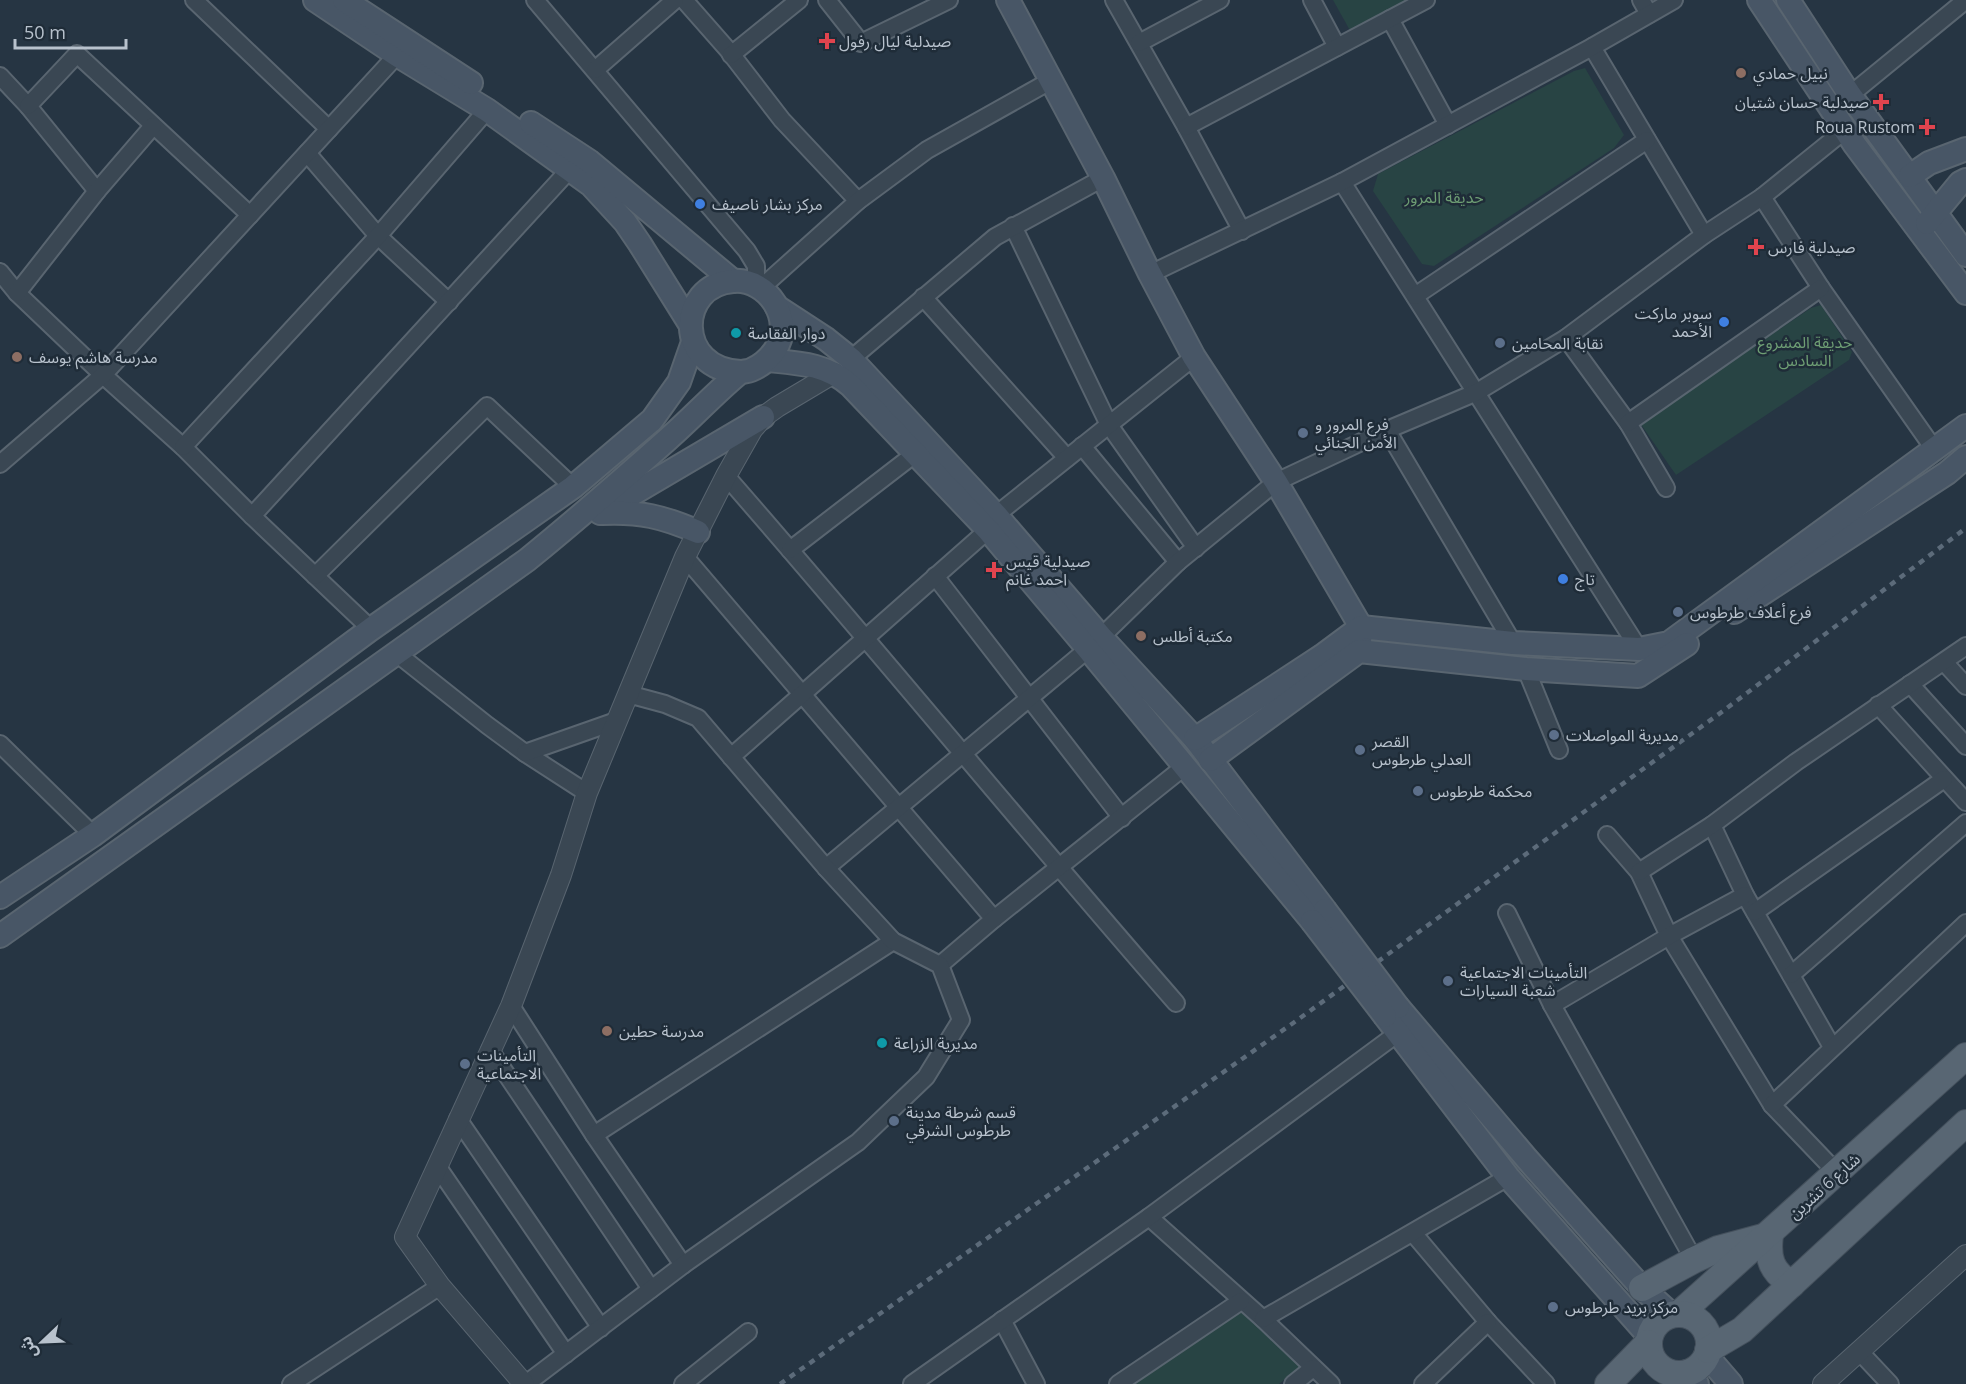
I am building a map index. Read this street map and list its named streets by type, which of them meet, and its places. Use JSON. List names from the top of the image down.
{
  "streets": {
    "main road": ["شارع 6 تشرين"]
  },
  "parks": ["حديقة المرور", "حديقة المشروع السادس"],
  "places": {
    "health": [
      "صيدلية ليال رفول",
      "صيدلية حسان شتيان",
      "Roua Rustom",
      "صيدلية فارس",
      "صيدلية قيس احمد غانم"
    ],
    "other": [
      "نبيل حمادي",
      "مركز بشار ناصيف",
      "سوبر ماركت الأحمد",
      "دوار الفقاسة",
      "نقابة المحامين",
      "مدرسة هاشم يوسف",
      "فرع المرور و الأمن الجنائي",
      "تاج",
      "فرع أعلاف طرطوس",
      "مكتبة أطلس",
      "مديرية المواصلات",
      "القصر العدلي طرطوس",
      "محكمة طرطوس",
      "التأمينات الاجتماعية شعبة السيارات",
      "مدرسة حطين",
      "مديرية الزراعة",
      "التأمينات الاجتماعية",
      "قسم شرطة مدينة طرطوس الشرقي",
      "مركز بريد طرطوس"
    ]
  },
  "scale_bar": "50 m",
  "north": "bottom left"
}
